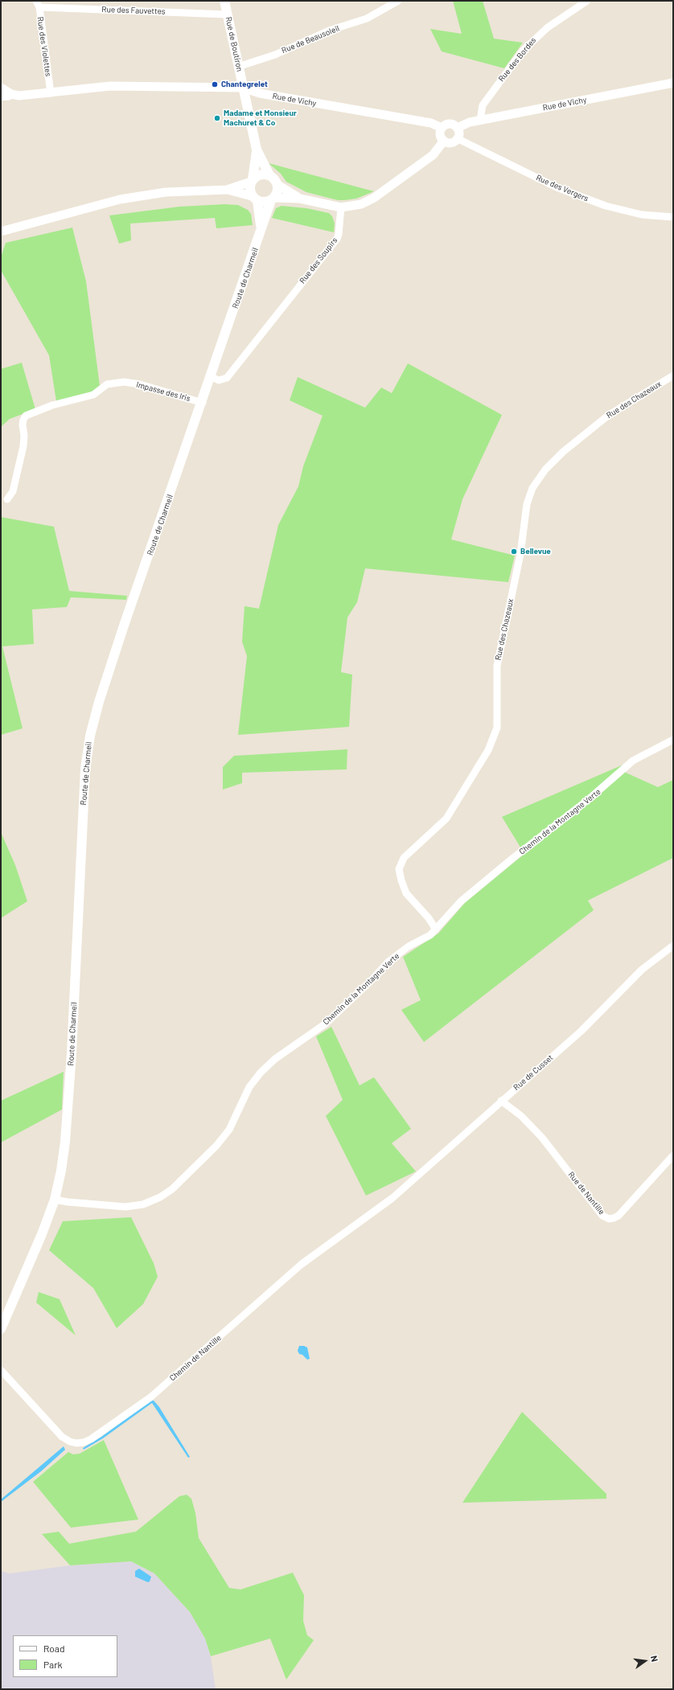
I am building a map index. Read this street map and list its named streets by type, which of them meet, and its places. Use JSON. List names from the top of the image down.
{
  "streets": {
    "main road": ["Rue de Boutiron", "Route de Charmeil"],
    "street": [
      "Rue des Fauvettes",
      "Rue de Beausoleil",
      "Rue des Violettes",
      "Rue des Bordes",
      "Rue de Vichy",
      "Rue des Vergers",
      "Rue des Soupirs",
      "Impasse des Iris",
      "Rue des Chazeaux",
      "Chemin de la Montagne Verte",
      "Rue de Cusset",
      "Rue de Nantille",
      "Chemin de Nantille"
    ]
  },
  "crossings": [
    ["Rue des Fauvettes", "Rue de Boutiron"],
    ["Rue des Fauvettes", "Rue des Violettes"],
    ["Rue de Beausoleil", "Rue de Boutiron"],
    ["Rue de Boutiron", "Rue de Vichy"],
    ["Rue des Violettes", "Rue de Vichy"],
    ["Rue des Bordes", "Rue de Vichy"],
    ["Rue de Vichy", "Rue des Vergers"],
    ["Rue des Soupirs", "Route de Charmeil"],
    ["Route de Charmeil", "Impasse des Iris"],
    ["Route de Charmeil", "Chemin de la Montagne Verte"],
    ["Rue des Chazeaux", "Chemin de la Montagne Verte"],
    ["Rue de Cusset", "Rue de Nantille"],
    ["Rue de Cusset", "Chemin de Nantille"]
  ],
  "places": ["Chantegrelet", "Madame et Monsieur Machuret & Co", "Bellevue"],
  "legend": ["Road", "Park"],
  "north": "right"
}
